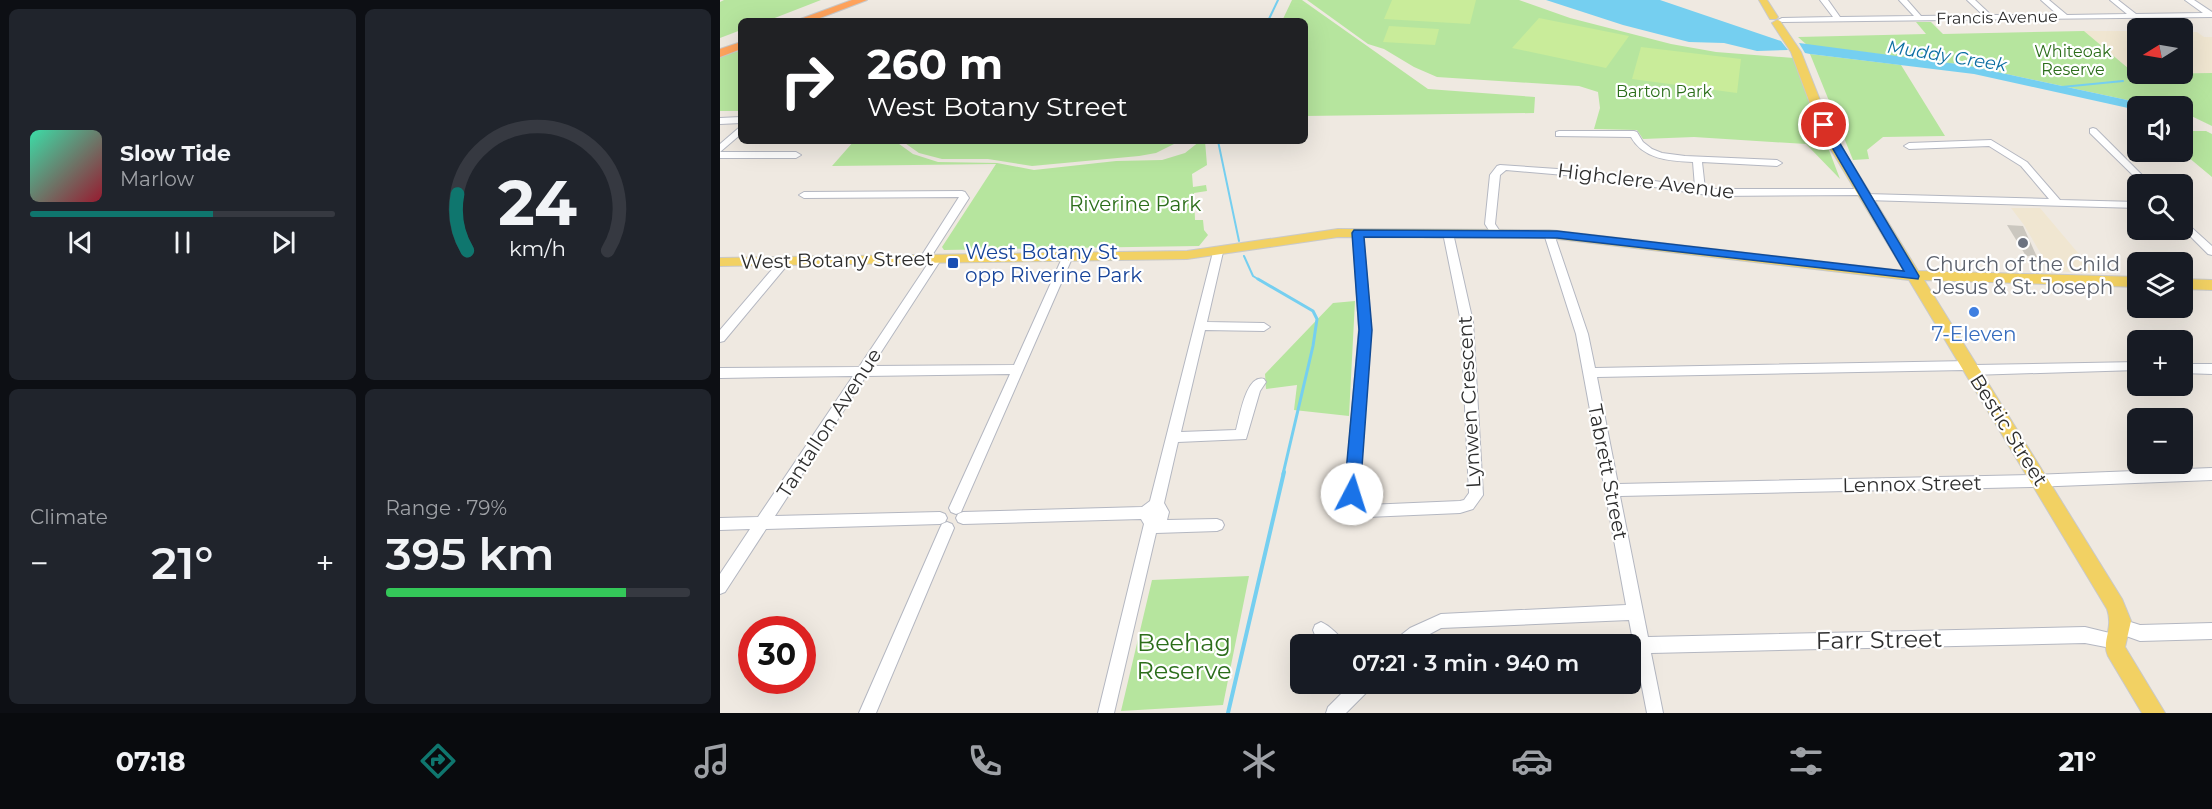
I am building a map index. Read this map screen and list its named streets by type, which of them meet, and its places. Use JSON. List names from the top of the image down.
{
  "streets": {
    "main road": ["West Botany Street", "Bestic Street"],
    "street": [
      "Francis Avenue",
      "Highclere Avenue",
      "Lynwen Crescent",
      "Tantallon Avenue",
      "Tabrett Street",
      "Lennox Street",
      "Farr Street"
    ]
  },
  "crossings": [
    ["Francis Avenue", "Bestic Street"],
    ["Highclere Avenue", "West Botany Street"],
    ["Highclere Avenue", "Bestic Street"],
    ["West Botany Street", "Lynwen Crescent"],
    ["West Botany Street", "Tantallon Avenue"],
    ["West Botany Street", "Bestic Street"],
    ["West Botany Street", "Tabrett Street"],
    ["Bestic Street", "Lennox Street"],
    ["Bestic Street", "Farr Street"],
    ["Tabrett Street", "Lennox Street"],
    ["Tabrett Street", "Farr Street"]
  ],
  "water": ["Muddy Creek"],
  "parks": [
    "Whiteoak Reserve",
    "Barton Park",
    "Riverine Park",
    "Beehag Reserve"
  ],
  "places": {
    "other": ["Church of the Child Jesus & St. Joseph", "7-Eleven"],
    "transit": ["West Botany St opp Riverine Park"]
  },
  "north": "left",
  "page": {
    "map_buttons": ["+", "−"],
    "turn": ["260 m", "West Botany Street"],
    "song": ["Slow Tide", "Marlow"],
    "tile": [
      "Climate",
      ["Range · 79%", "395 km"]
    ],
    "heat": ["−", "21°", "+"],
    "limit": "30",
    "trip": "07:21 · 3 min · 940 m",
    "tabs": ["07:18", "21°"],
    "gauge": ["24", "km/h"]
  }
}
